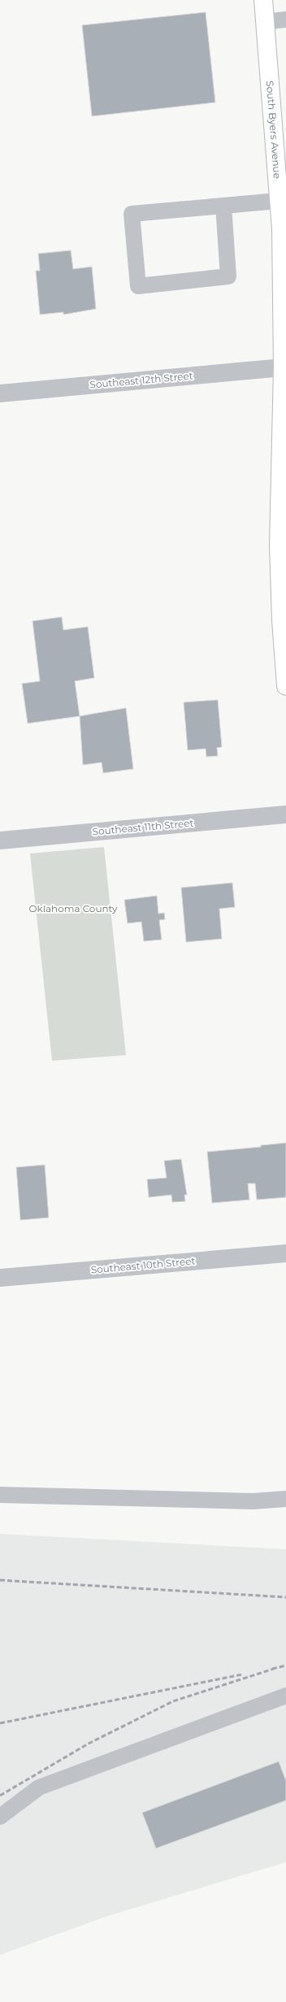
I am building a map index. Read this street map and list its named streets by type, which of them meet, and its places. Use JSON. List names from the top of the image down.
{
  "streets": {
    "street": [
      "South Byers Avenue",
      "Southeast 12th Street",
      "Southeast 11th Street",
      "Southeast 10th Street"
    ]
  },
  "crossings": [
    ["South Byers Avenue", "Southeast 12th Street"]
  ],
  "parks": ["Oklahoma County"]
}
